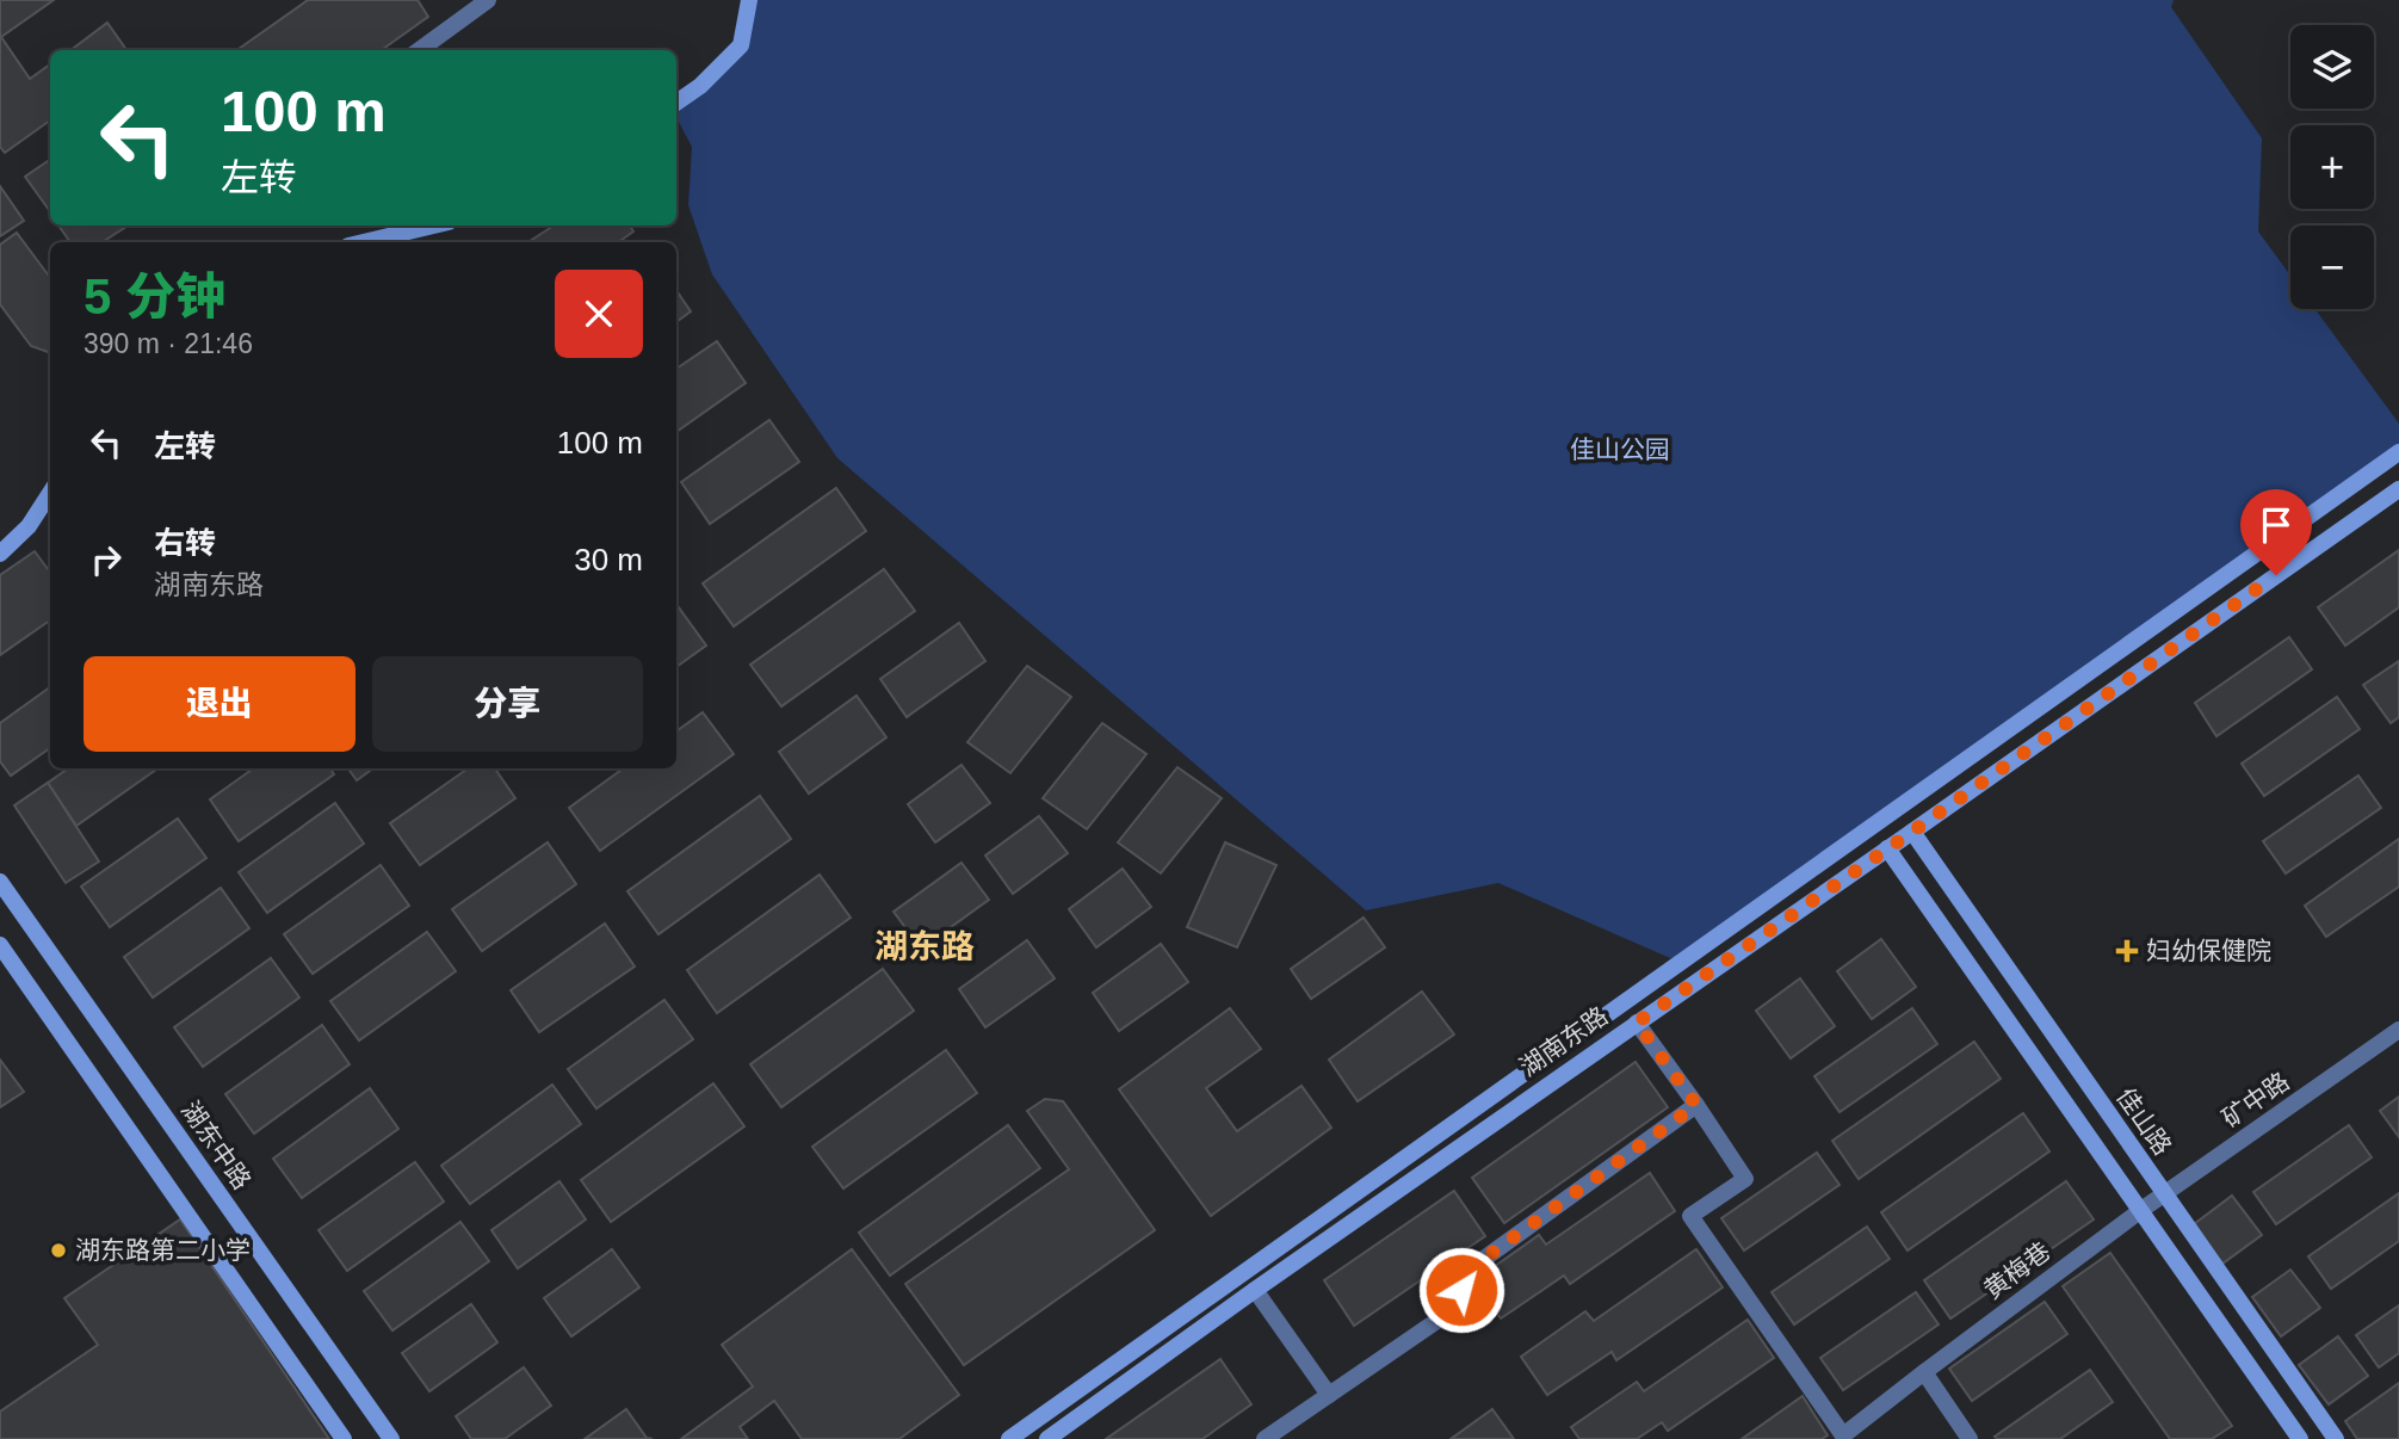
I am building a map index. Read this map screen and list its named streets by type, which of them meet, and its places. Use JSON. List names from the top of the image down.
{
  "streets": {
    "main road": ["湖南东路", "佳山路", "湖东中路"],
    "street": ["矿中路", "黄梅巷"]
  },
  "crossings": [
    ["湖南东路", "佳山路"],
    ["矿中路", "佳山路"],
    ["矿中路", "黄梅巷"]
  ],
  "districts": ["湖东路"],
  "parks": ["佳山公园"],
  "places": {
    "health": ["妇幼保健院"],
    "other": ["湖东路第二小学"]
  },
  "page": {
    "map_buttons": ["+", "−"],
    "turn": ["100 m", "左转"],
    "heading": ["5 分钟", "390 m · 21:46"],
    "list": [
      {
        "name": "左转",
        "value": "100 m"
      },
      {
        "name": "右转",
        "note": "湖南东路",
        "value": "30 m"
      }
    ],
    "buttons": ["退出", "分享"]
  }
}
